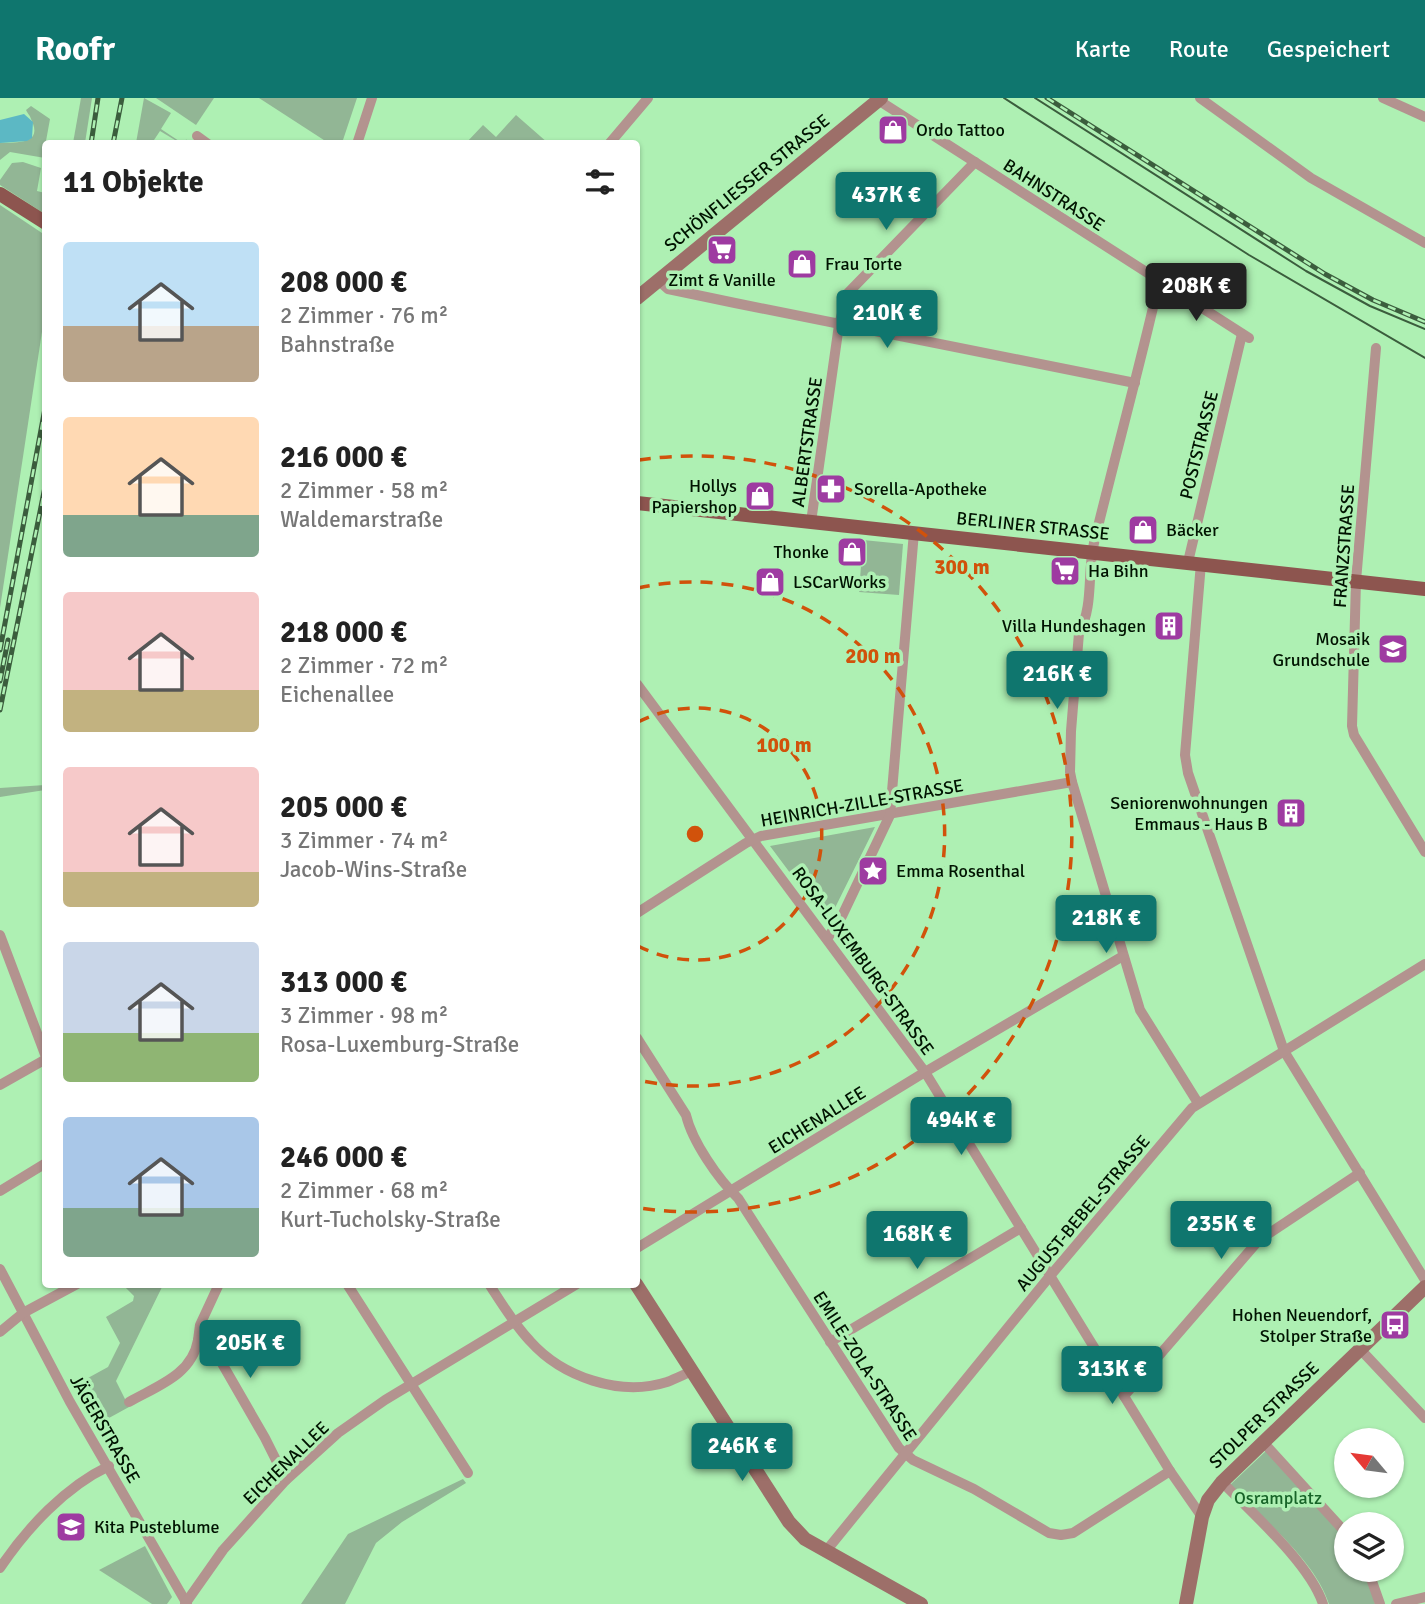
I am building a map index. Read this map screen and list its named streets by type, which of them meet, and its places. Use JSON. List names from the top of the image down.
{
  "streets": {
    "main road": ["SCHÖNFLIESSER STRASSE", "BERLINER STRASSE", "STOLPER STRASSE"],
    "street": [
      "BAHNSTRASSE",
      "ALBERTSTRASSE",
      "POSTSTRASSE",
      "FRANZSTRASSE",
      "HEINRICH-ZILLE-STRASSE",
      "ROSA-LUXEMBURG-STRASSE",
      "EICHENALLEE",
      "AUGUST-BEBEL-STRASSE",
      "EMILE-ZOLA-STRASSE",
      "JÄGERSTRASSE"
    ]
  },
  "crossings": [
    ["SCHÖNFLIESSER STRASSE", "BAHNSTRASSE"],
    ["BAHNSTRASSE", "ALBERTSTRASSE"],
    ["BAHNSTRASSE", "POSTSTRASSE"],
    ["ALBERTSTRASSE", "BERLINER STRASSE"],
    ["POSTSTRASSE", "BERLINER STRASSE"],
    ["POSTSTRASSE", "AUGUST-BEBEL-STRASSE"],
    ["BERLINER STRASSE", "FRANZSTRASSE"],
    ["HEINRICH-ZILLE-STRASSE", "ROSA-LUXEMBURG-STRASSE"],
    ["ROSA-LUXEMBURG-STRASSE", "EICHENALLEE"],
    ["ROSA-LUXEMBURG-STRASSE", "AUGUST-BEBEL-STRASSE"],
    ["ROSA-LUXEMBURG-STRASSE", "EMILE-ZOLA-STRASSE"],
    ["ROSA-LUXEMBURG-STRASSE", "STOLPER STRASSE"],
    ["EICHENALLEE", "EMILE-ZOLA-STRASSE"],
    ["EICHENALLEE", "JÄGERSTRASSE"],
    ["AUGUST-BEBEL-STRASSE", "EMILE-ZOLA-STRASSE"]
  ],
  "parks": ["Osramplatz"],
  "places": {
    "shop": [
      "Ordo Tattoo",
      "Frau Torte",
      "Hollys Papiershop",
      "Bäcker",
      "Thonke",
      "LSCarWorks"
    ],
    "supermarket": ["Zimt & Vanille", "Ha Bihn"],
    "pharmacy": ["Sorella-Apotheke"],
    "building": ["Villa Hundeshagen", "Seniorenwohnungen Emmaus - Haus B"],
    "school or university": ["Mosaik Grundschule", "Kita Pusteblume"],
    "place": ["Emma Rosenthal"],
    "bus stop": ["Hohen Neuendorf, Stolper Straße"]
  },
  "north": "top left",
  "page": {
    "header": "Roofr",
    "nav": ["Karte", "Route", "Gespeichert"],
    "heading": "11 Objekte",
    "price": [
      "437K €",
      "208K €",
      "210K €",
      "216K €",
      "218K €",
      "494K €",
      "235K €",
      "168K €",
      "205K €",
      "313K €",
      "246K €"
    ],
    "list": [
      {
        "name": "208 000 €",
        "note": "2 Zimmer · 76 m² · Bahnstraße"
      },
      {
        "name": "216 000 €",
        "note": "2 Zimmer · 58 m² · Waldemarstraße"
      },
      {
        "name": "218 000 €",
        "note": "2 Zimmer · 72 m² · Eichenallee"
      },
      {
        "name": "205 000 €",
        "note": "3 Zimmer · 74 m² · Jacob-Wins-Straße"
      },
      {
        "name": "313 000 €",
        "note": "3 Zimmer · 98 m² · Rosa-Luxemburg-Straße"
      },
      {
        "name": "246 000 €",
        "note": "2 Zimmer · 68 m² · Kurt-Tucholsky-Straße"
      }
    ]
  },
  "rings": ["300 m", "200 m", "100 m"]
}
